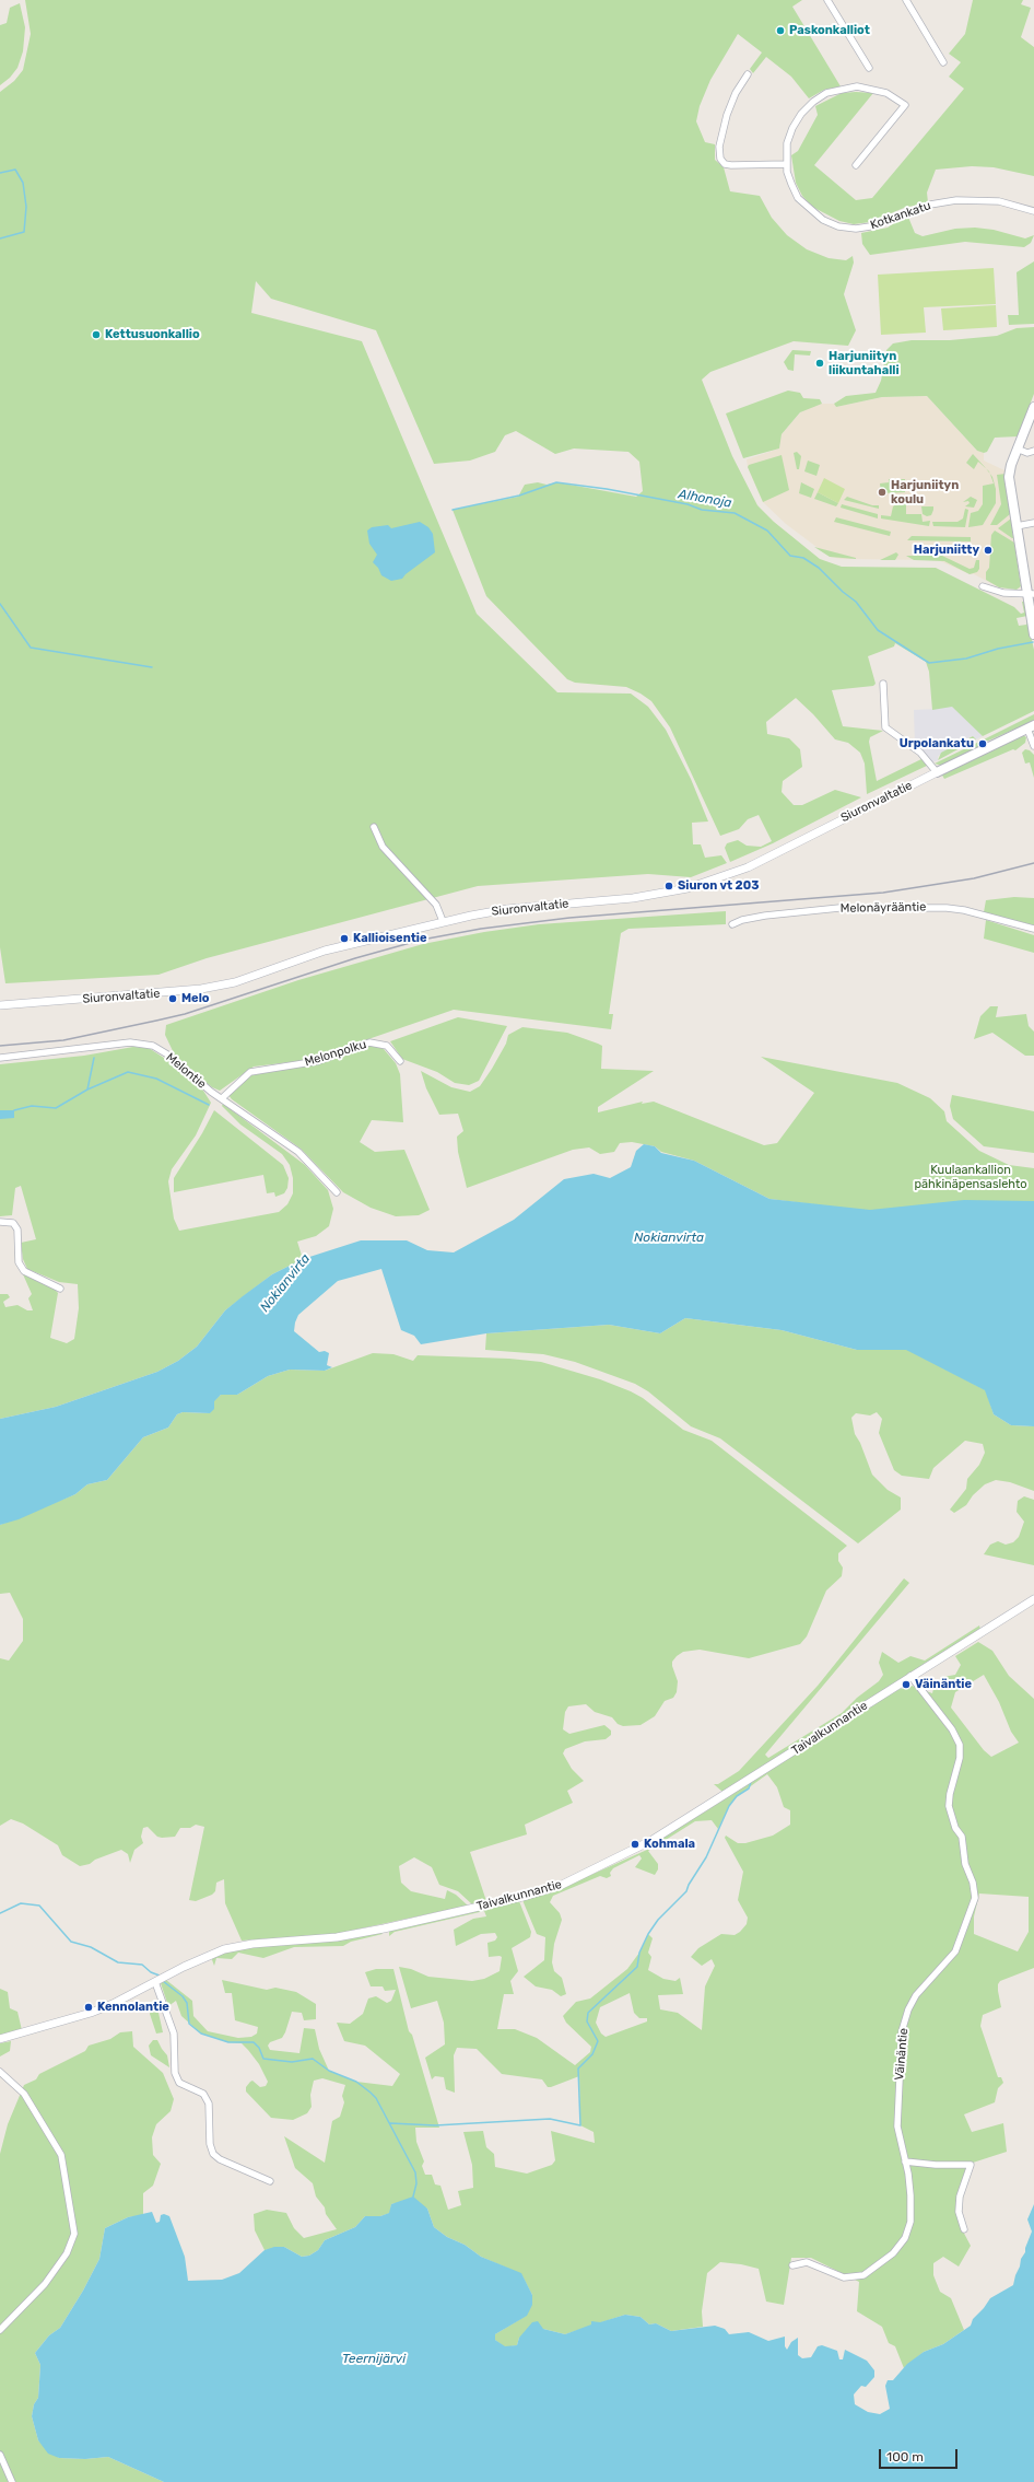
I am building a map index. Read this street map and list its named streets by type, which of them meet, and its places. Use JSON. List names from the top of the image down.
{
  "streets": {
    "main road": ["Siuronvaltatie"],
    "street": [
      "Kotkankatu",
      "Melonäyrääntie",
      "Melonpolku",
      "Melontie",
      "Taivalkunnantie",
      "Väinäntie"
    ]
  },
  "crossings": [
    ["Melonpolku", "Melontie"],
    ["Taivalkunnantie", "Väinäntie"]
  ],
  "water": ["Alhonoja", "Nokianvirta", "Teernijärvi"],
  "parks": ["Kuulaankallion pähkinäpensaslehto"],
  "places": [
    "Paskonkalliot",
    "Kettusuonkallio",
    "Harjuniityn liikuntahalli",
    "Harjuniityn koulu",
    "Harjuniitty",
    "Urpolankatu",
    "Siuron vt 203",
    "Kallioisentie",
    "Melo",
    "Väinäntie",
    "Kohmala",
    "Kennolantie"
  ],
  "scale_bar": "100 m"
}
